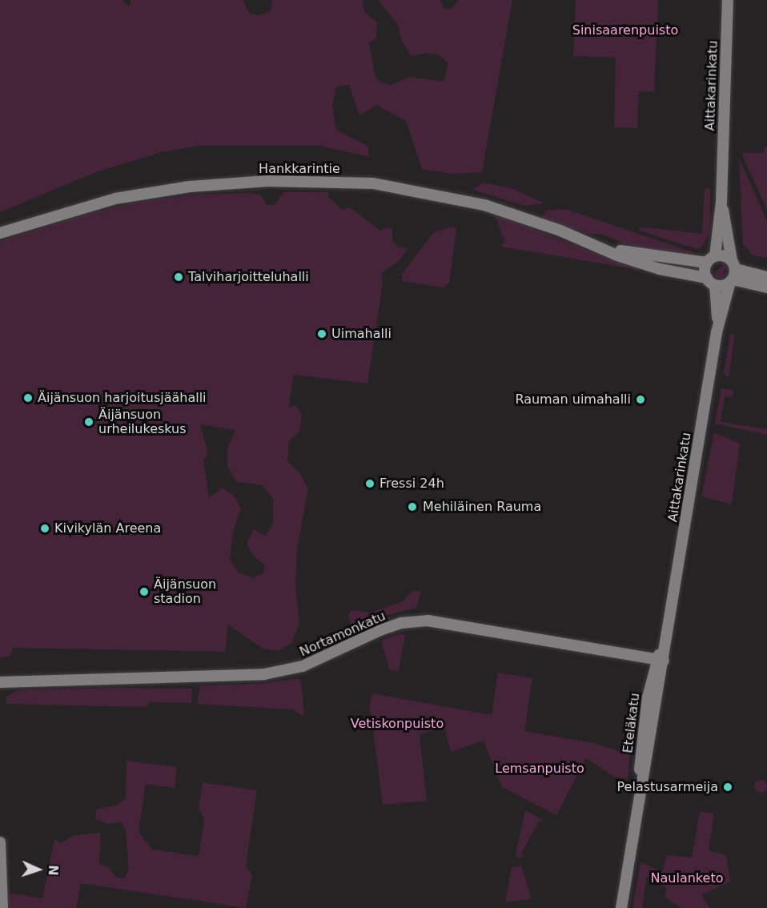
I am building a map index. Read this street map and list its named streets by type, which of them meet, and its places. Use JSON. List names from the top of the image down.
{
  "streets": {
    "main road": [
      "Aittakarinkatu",
      "Hankkarintie",
      "Nortamonkatu",
      "Eteläkatu"
    ]
  },
  "crossings": [
    ["Aittakarinkatu", "Hankkarintie"],
    ["Aittakarinkatu", "Nortamonkatu"],
    ["Aittakarinkatu", "Eteläkatu"],
    ["Nortamonkatu", "Eteläkatu"]
  ],
  "parks": [
    "Sinisaarenpuisto",
    "Vetiskonpuisto",
    "Lemsanpuisto",
    "Naulanketo"
  ],
  "places": [
    "Talviharjoitteluhalli",
    "Uimahalli",
    "Äijänsuon harjoitusjäähalli",
    "Rauman uimahalli",
    "Äijänsuon urheilukeskus",
    "Fressi 24h",
    "Mehiläinen Rauma",
    "Kivikylän Areena",
    "Äijänsuon stadion",
    "Pelastusarmeija"
  ],
  "north": "right"
}
